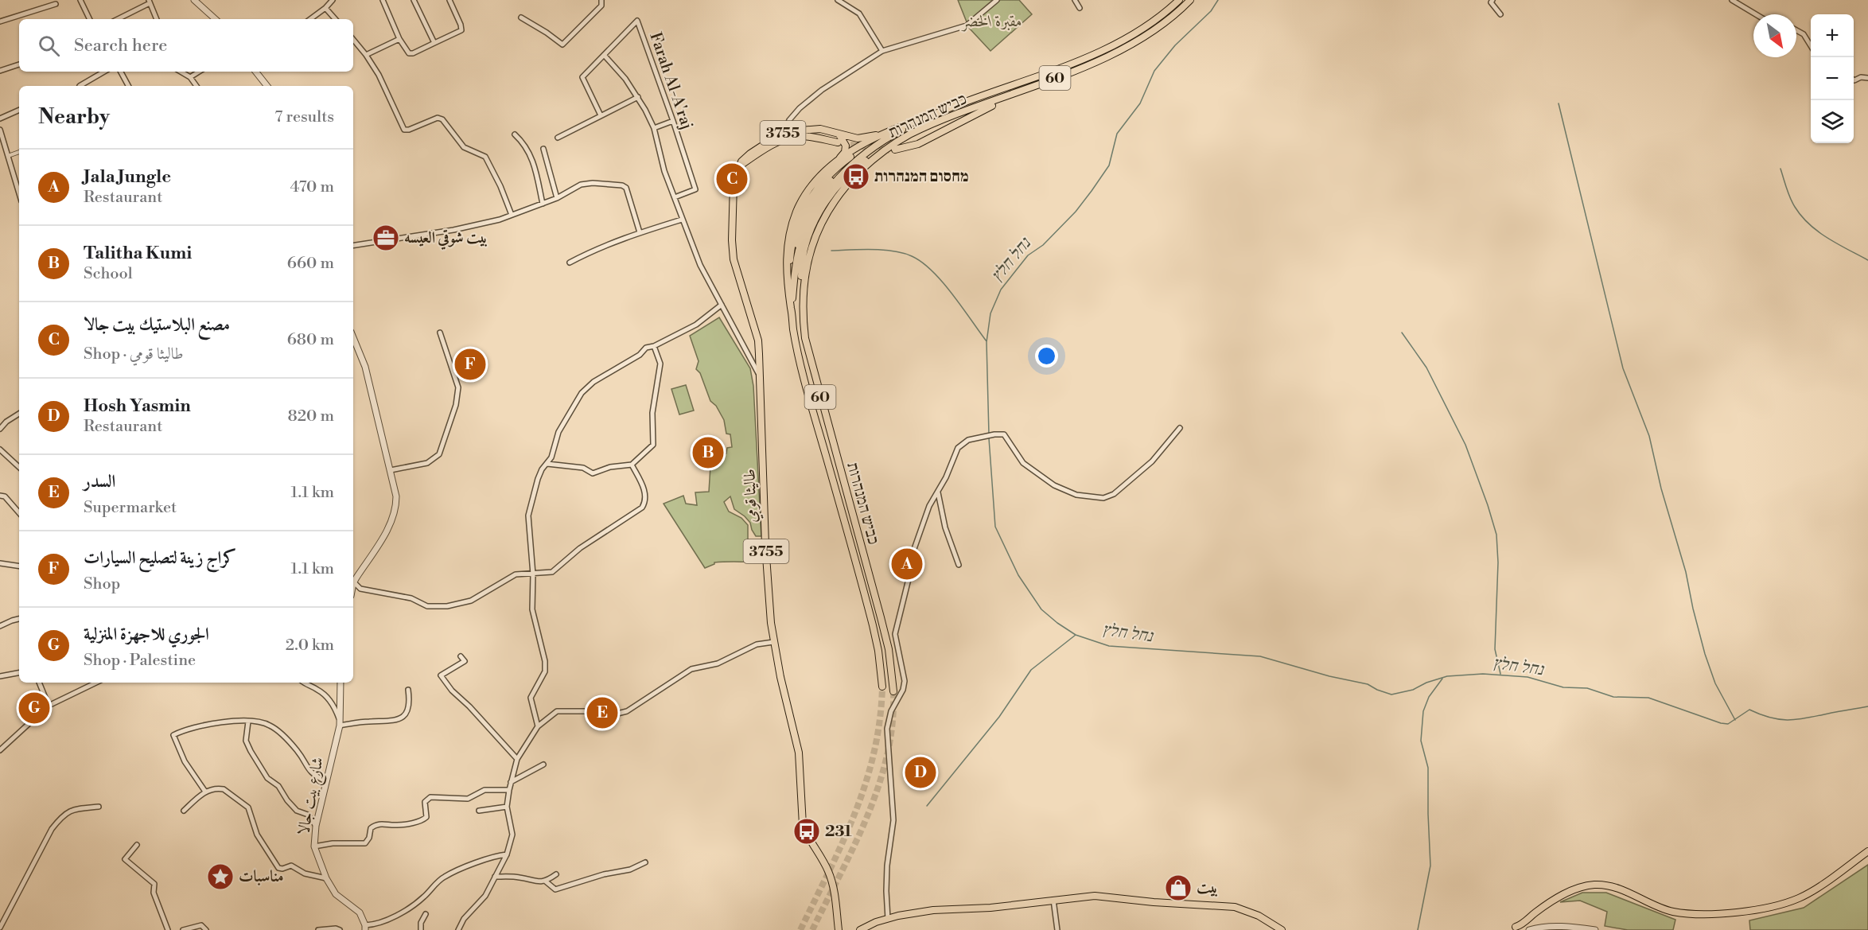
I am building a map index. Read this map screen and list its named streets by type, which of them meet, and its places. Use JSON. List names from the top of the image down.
{
  "streets": {
    "main road": [
      "60",
      "כביש המנהרות",
      "3755",
      "طاليثا قومي"
    ],
    "street": ["Farah Al-A'raj", "شارع بيت جالا"]
  },
  "crossings": [
    ["60", "כביש המנהרות"],
    ["60", "3755"],
    ["3755", "طاليثا قومي"]
  ],
  "water": ["נחל חלץ"],
  "parks": ["مقبرة الخضر"],
  "places": {
    "bus stop": ["מחסום המנהרות", "231"],
    "office": ["بيت شوقي العيسه"],
    "place": ["مناسبات"],
    "shop": ["بيت"]
  },
  "north": "bottom right",
  "page": {
    "map_buttons": ["+", "−"],
    "search": "Search here",
    "heading": ["Nearby", "7 results"],
    "list": [
      {
        "mark": "A",
        "name": "Jala Jungle",
        "note": "Restaurant",
        "value": "470 m"
      },
      {
        "mark": "B",
        "name": "Talitha Kumi",
        "note": "School",
        "value": "660 m"
      },
      {
        "mark": "C",
        "name": "مصنع البلاستيك بيت جالا",
        "note": "Shop · طاليثا قومي",
        "value": "680 m"
      },
      {
        "mark": "D",
        "name": "Hosh Yasmin",
        "note": "Restaurant",
        "value": "820 m"
      },
      {
        "mark": "E",
        "name": "السدر",
        "note": "Supermarket",
        "value": "1.1 km"
      },
      {
        "mark": "F",
        "name": "كراج زينة لتصليح السيارات",
        "note": "Shop",
        "value": "1.1 km"
      },
      {
        "mark": "G",
        "name": "الجوري للاجهزة المنزلية",
        "note": "Shop · Palestine",
        "value": "2.0 km"
      }
    ],
    "pins": [
      "C",
      "F",
      "B",
      "A",
      "G",
      "E",
      "D"
    ]
  }
}
